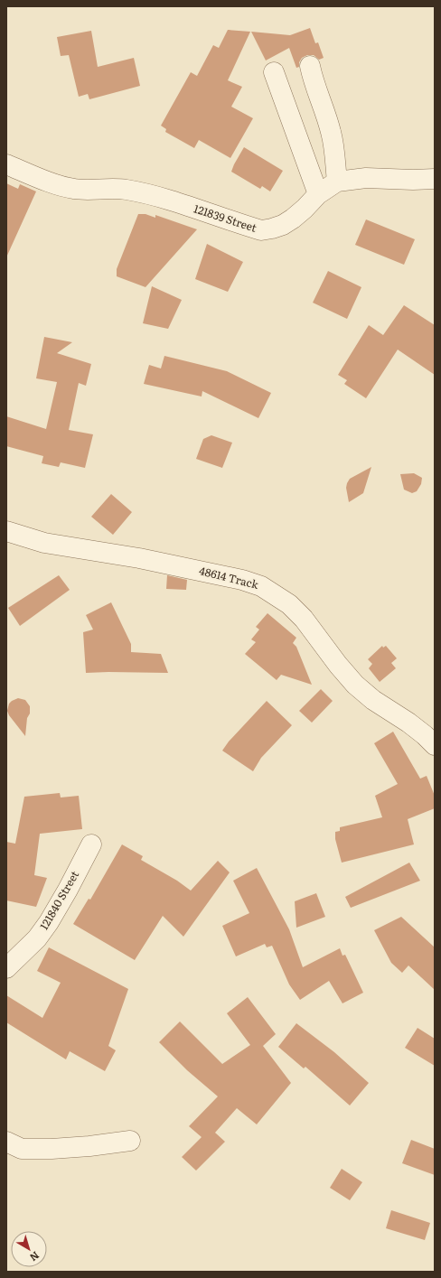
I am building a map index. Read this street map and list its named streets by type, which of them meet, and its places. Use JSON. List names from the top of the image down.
{
  "streets": {
    "street": ["121839 Street", "48614 Track", "121840 Street"]
  },
  "north": "bottom right"
}
